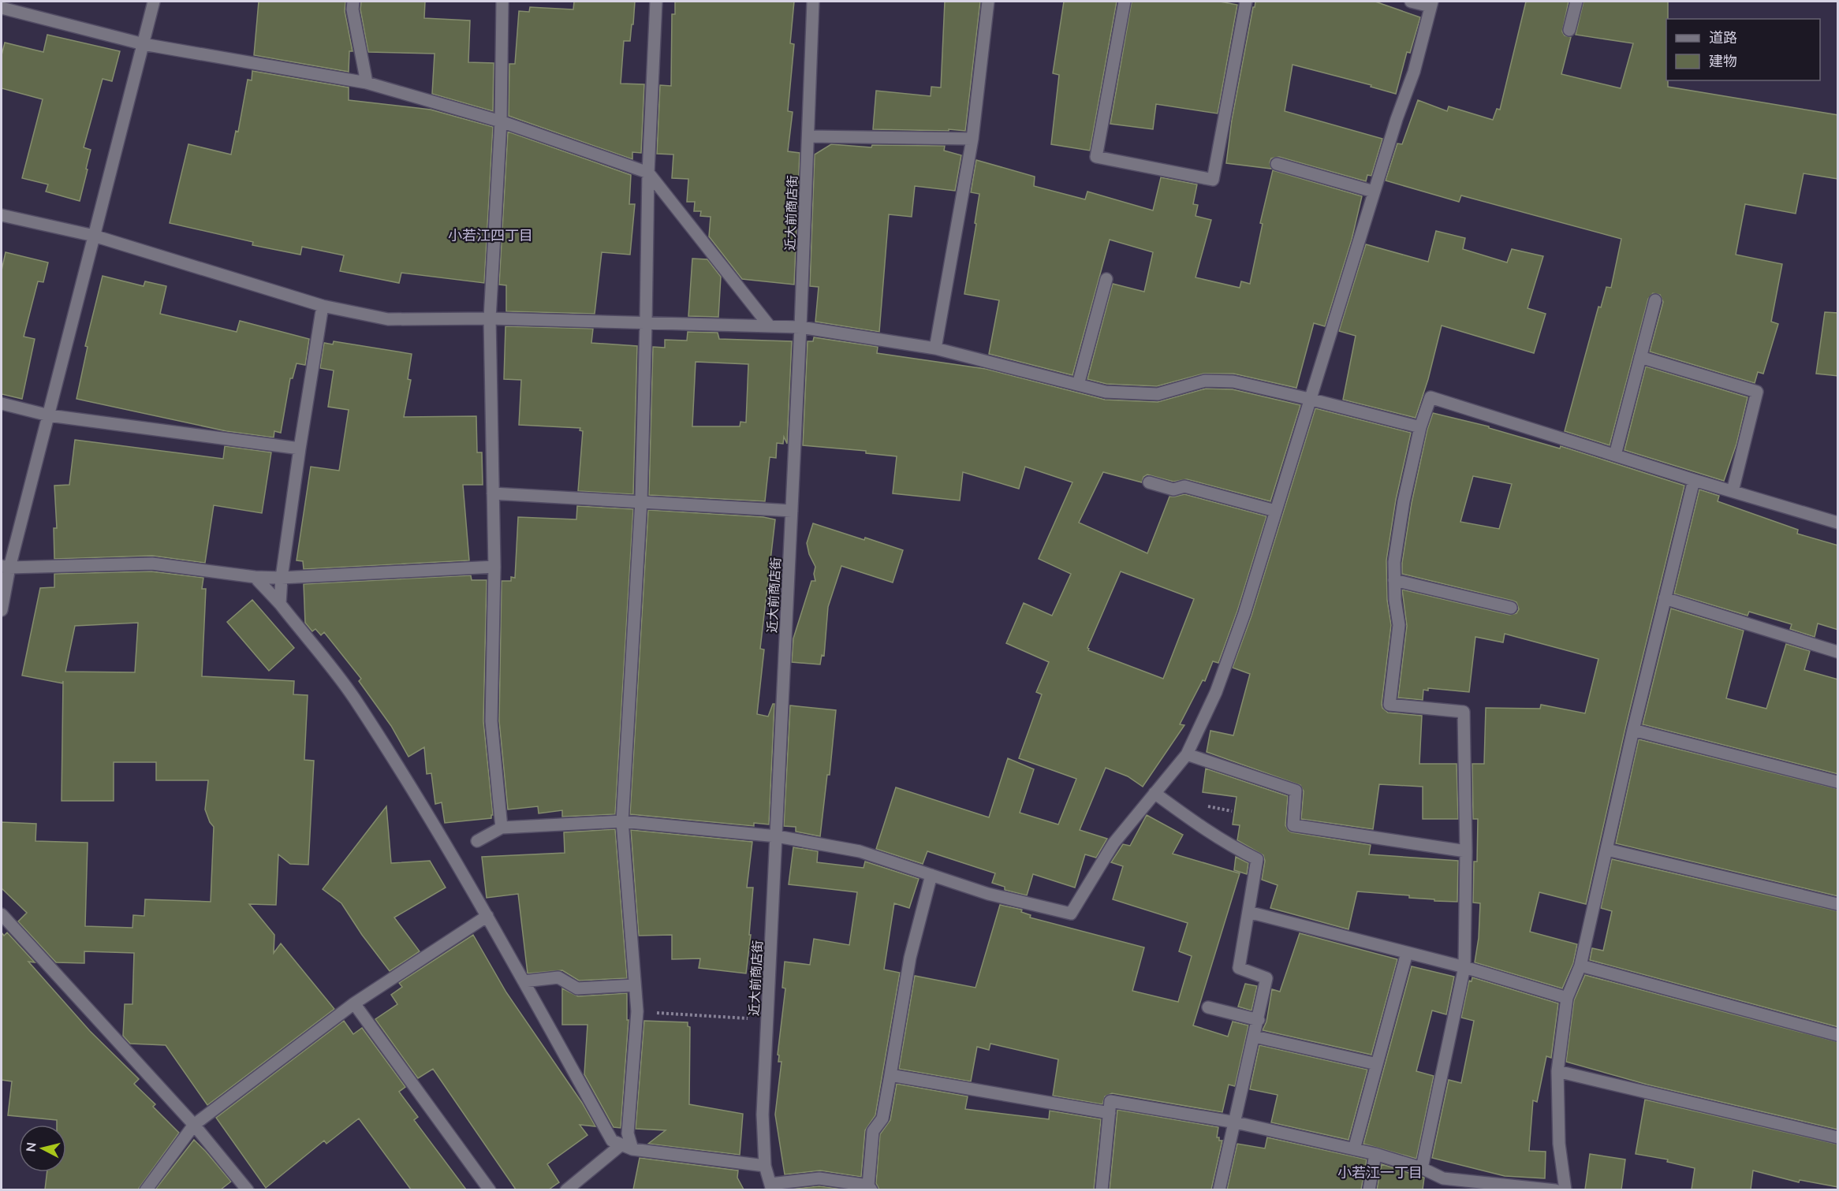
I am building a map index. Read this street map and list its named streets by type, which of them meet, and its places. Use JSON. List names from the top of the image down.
{
  "streets": {
    "street": ["近大前商店街"]
  },
  "districts": ["小若江四丁目", "小若江一丁目"],
  "legend": ["道路", "建物"],
  "north": "left"
}
